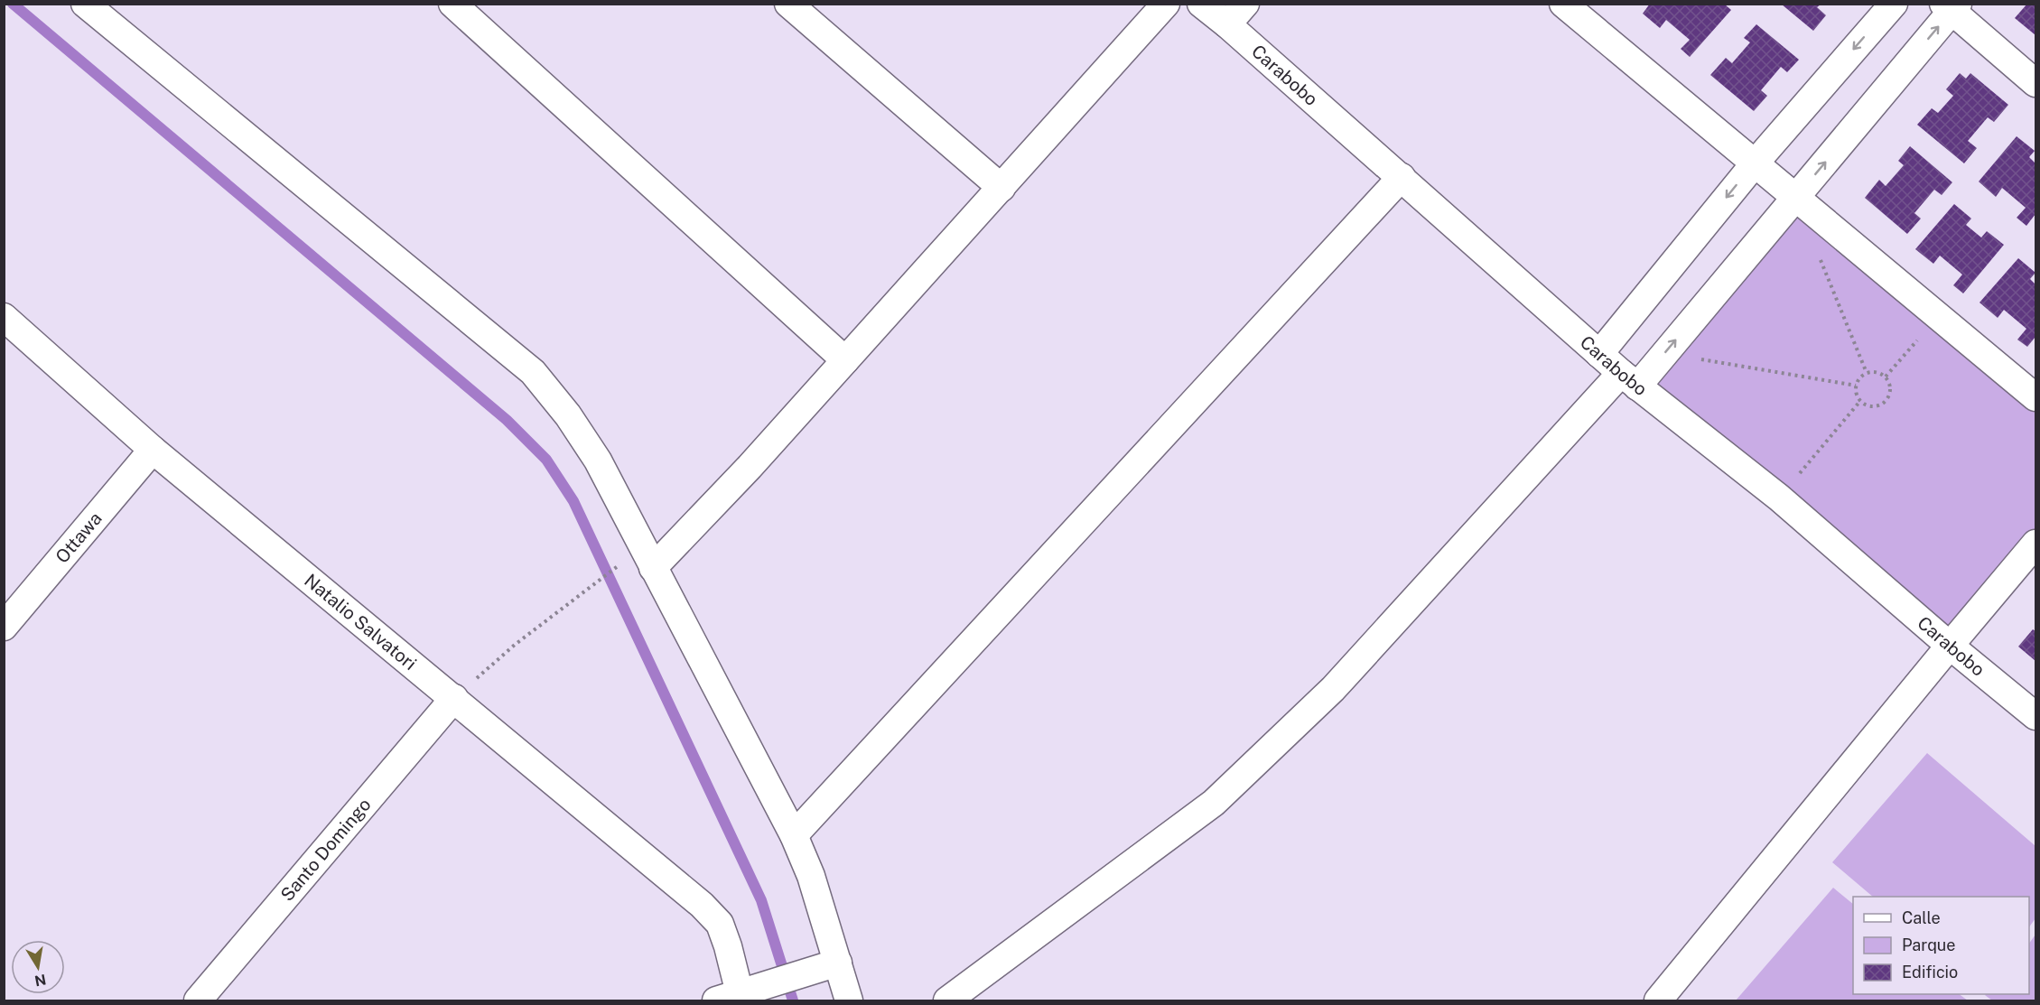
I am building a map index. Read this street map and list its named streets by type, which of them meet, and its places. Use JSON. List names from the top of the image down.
{
  "streets": {
    "street": [
      "Carabobo",
      "Ottawa",
      "Natalio Salvatori",
      "Santo Domingo"
    ]
  },
  "crossings": [
    ["Ottawa", "Natalio Salvatori"],
    ["Natalio Salvatori", "Santo Domingo"]
  ],
  "legend": ["Calle", "Parque", "Edificio"],
  "north": "bottom"
}
